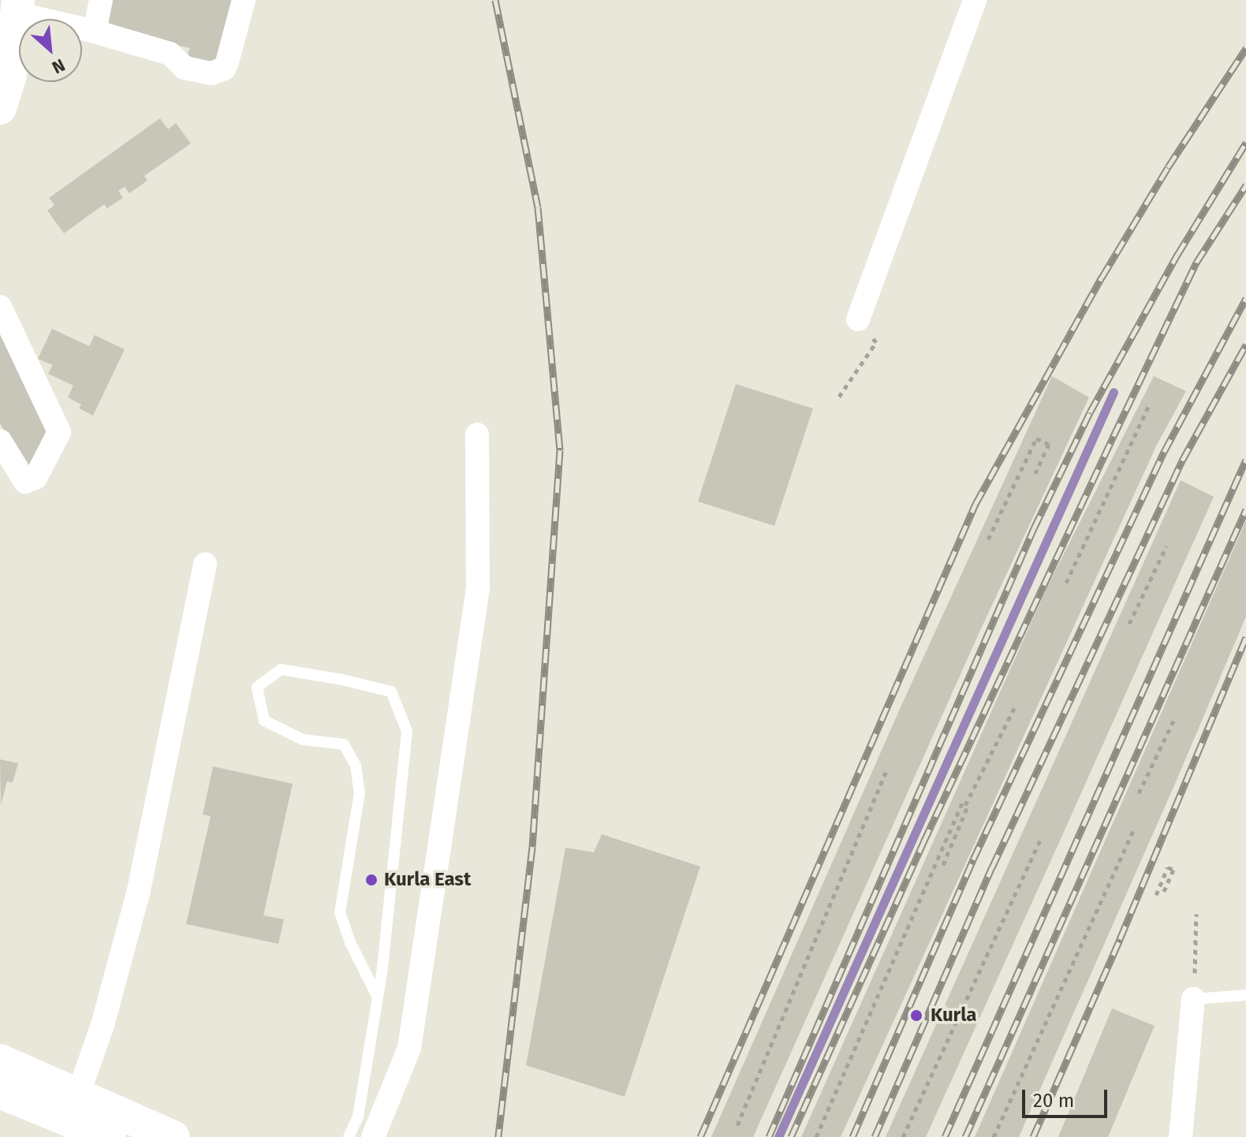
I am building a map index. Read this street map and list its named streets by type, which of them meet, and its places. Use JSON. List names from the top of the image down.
{
  "places": ["Kurla East", "Kurla"],
  "scale_bar": "20 m",
  "north": "bottom right"
}
